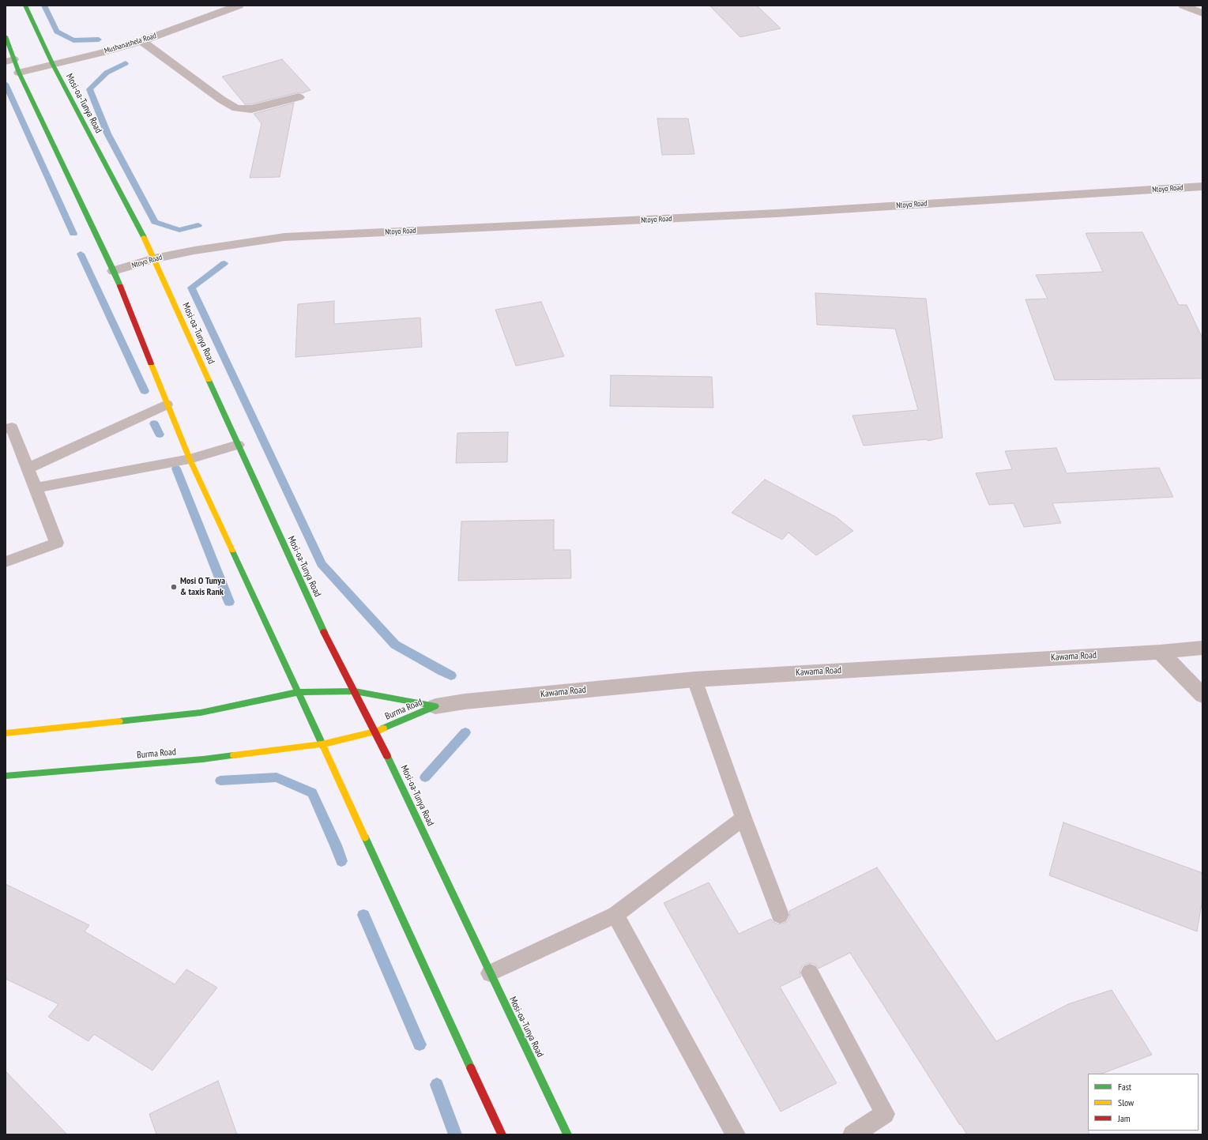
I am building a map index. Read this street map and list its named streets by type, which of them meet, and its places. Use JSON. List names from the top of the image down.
{
  "streets": {
    "main road": ["Mosi-oa-Tunya Road", "Burma Road"],
    "street": ["Mushanashela Road", "Ntoyo Road", "Kawama Road"]
  },
  "crossings": [
    ["Mushanashela Road", "Mosi-oa-Tunya Road"],
    ["Mosi-oa-Tunya Road", "Ntoyo Road"],
    ["Mosi-oa-Tunya Road", "Burma Road"],
    ["Kawama Road", "Burma Road"]
  ],
  "places": ["Mosi O Tunya & taxis Rank"],
  "legend": ["Fast", "Slow", "Jam"]
}
